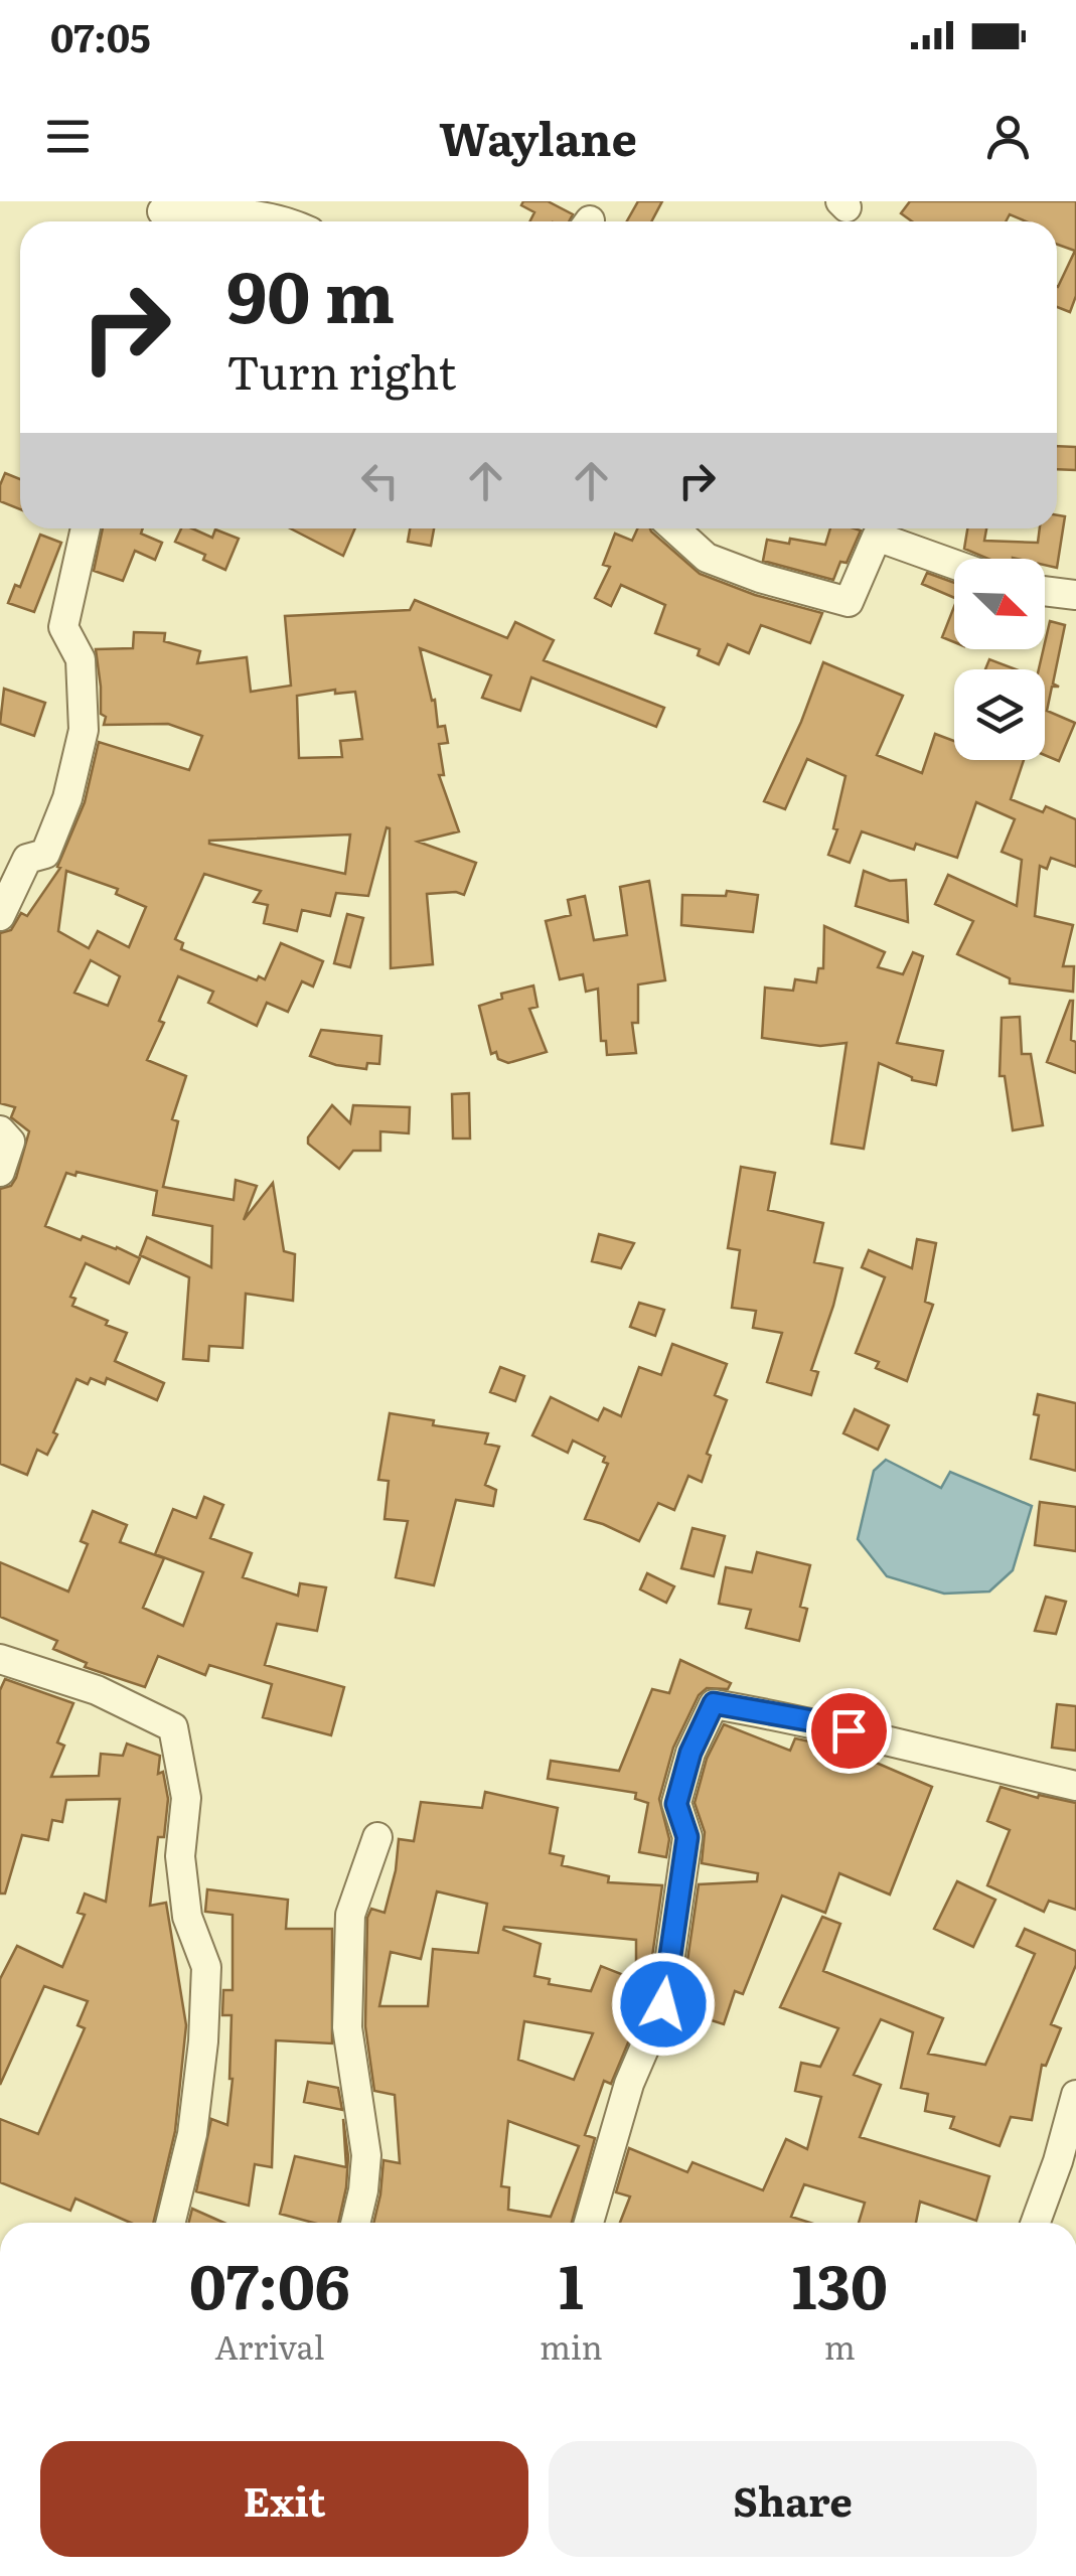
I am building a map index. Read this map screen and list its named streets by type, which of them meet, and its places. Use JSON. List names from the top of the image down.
{
  "north": "bottom right",
  "page": {
    "status": "07:05",
    "header": "Waylane",
    "turn": ["90 m", "Turn right"],
    "eta": [
      "07:06",
      "Arrival",
      "1",
      "min",
      "130",
      "m"
    ],
    "buttons": ["Exit", "Share"]
  }
}
